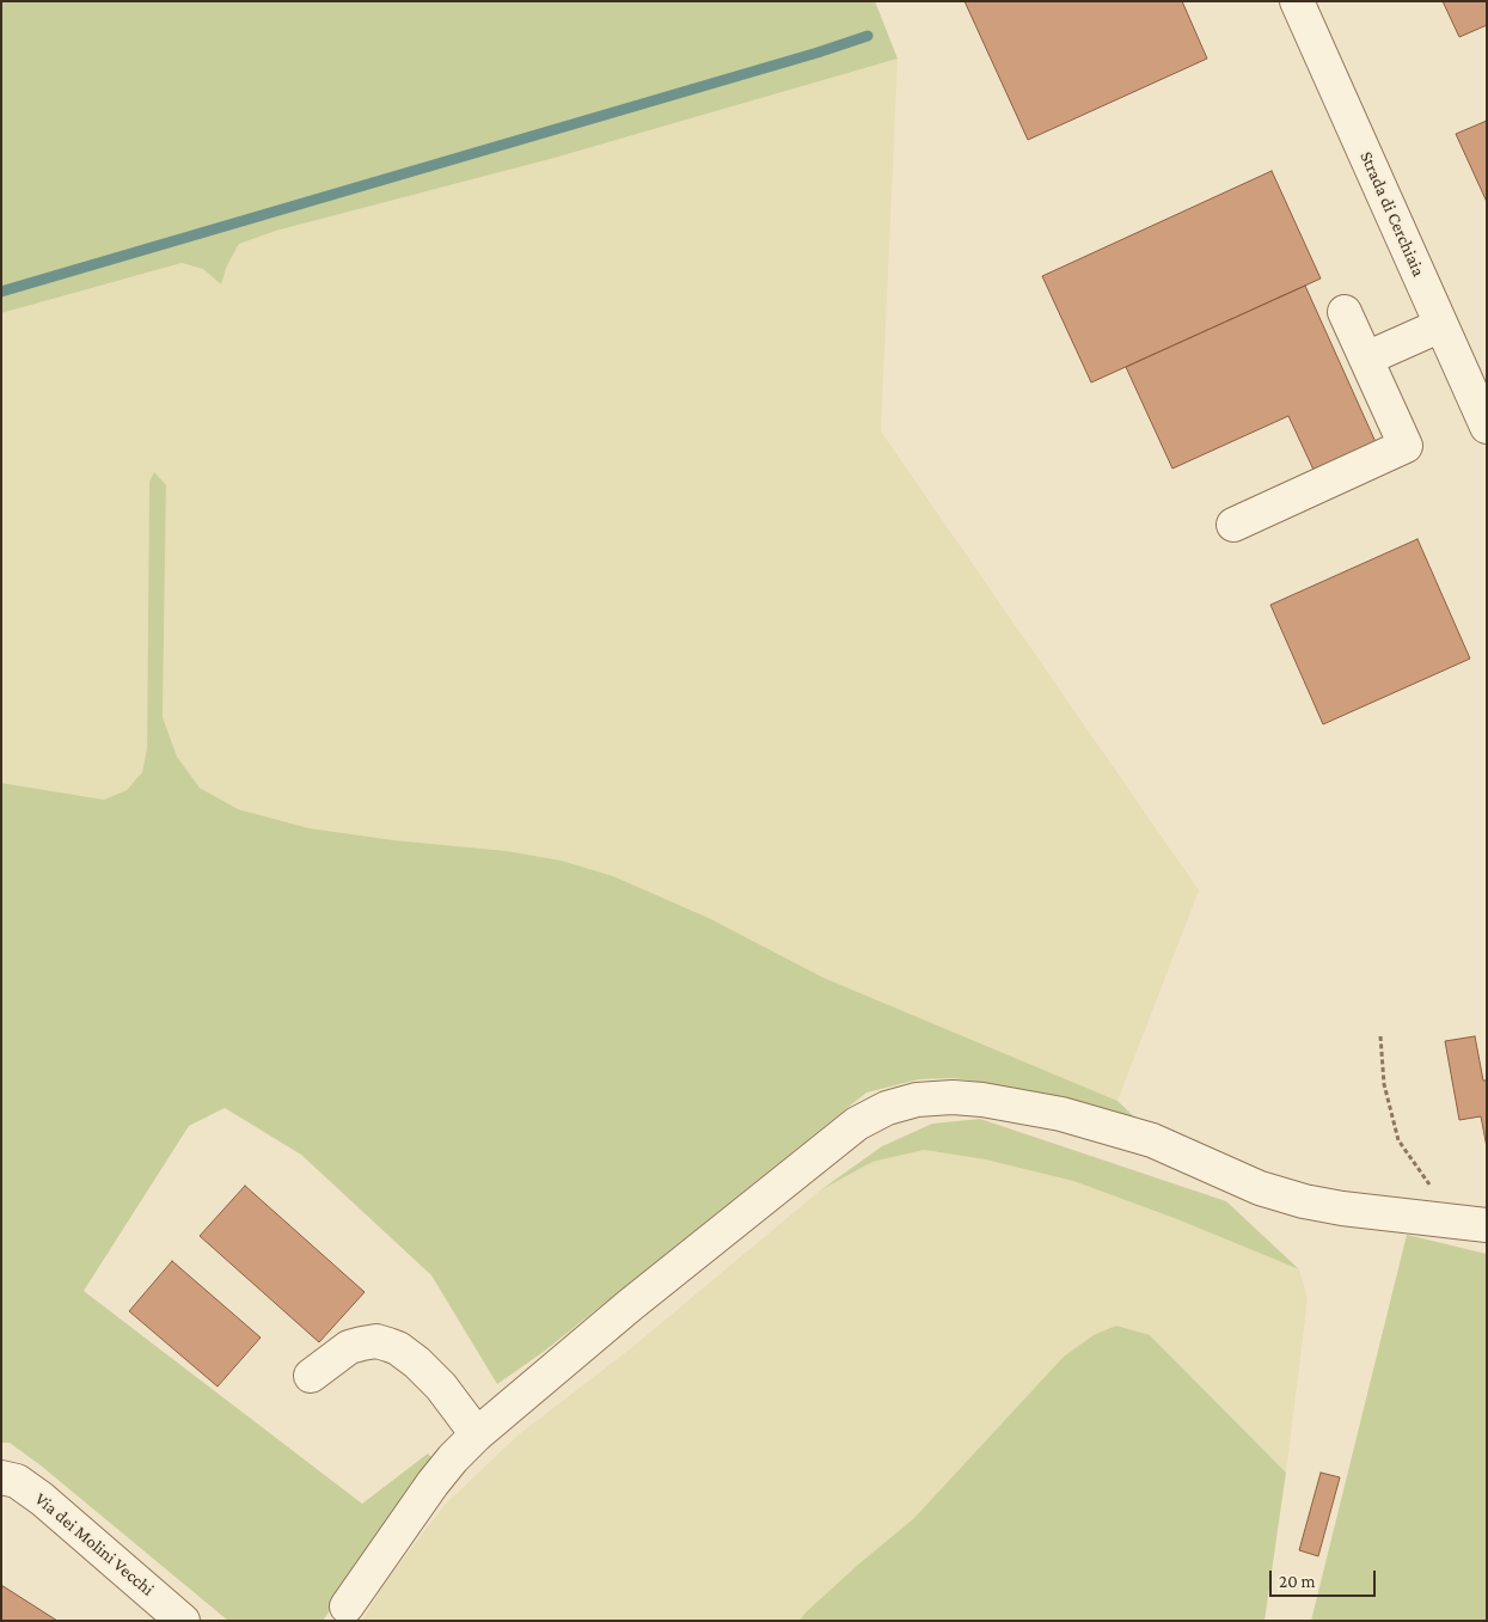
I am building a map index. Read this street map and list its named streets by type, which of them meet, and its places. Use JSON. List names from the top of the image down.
{
  "streets": {
    "street": ["Strada di Cerchiaia", "Via dei Molini Vecchi"]
  },
  "scale_bar": "20 m"
}
